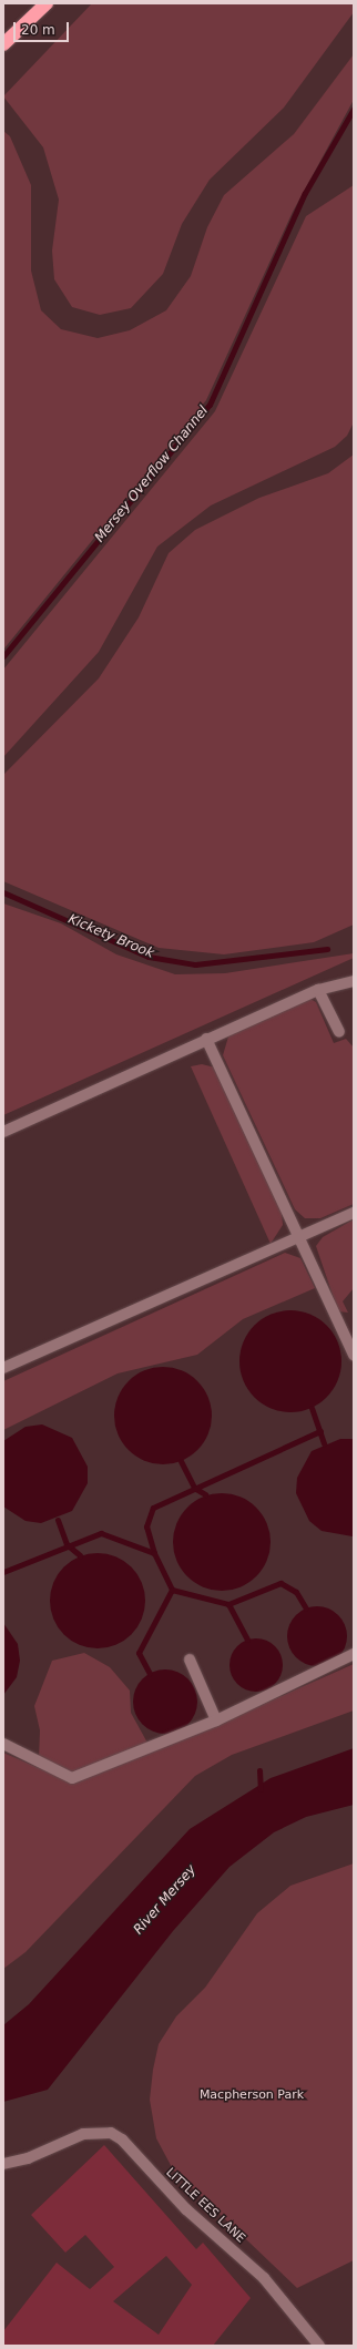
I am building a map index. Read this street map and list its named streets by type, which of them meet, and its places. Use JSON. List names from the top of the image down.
{
  "streets": {
    "street": ["LITTLE EES LANE"]
  },
  "water": ["Mersey Overflow Channel", "Kickety Brook", "River Mersey"],
  "parks": ["Macpherson Park"],
  "scale_bar": "20 m"
}
